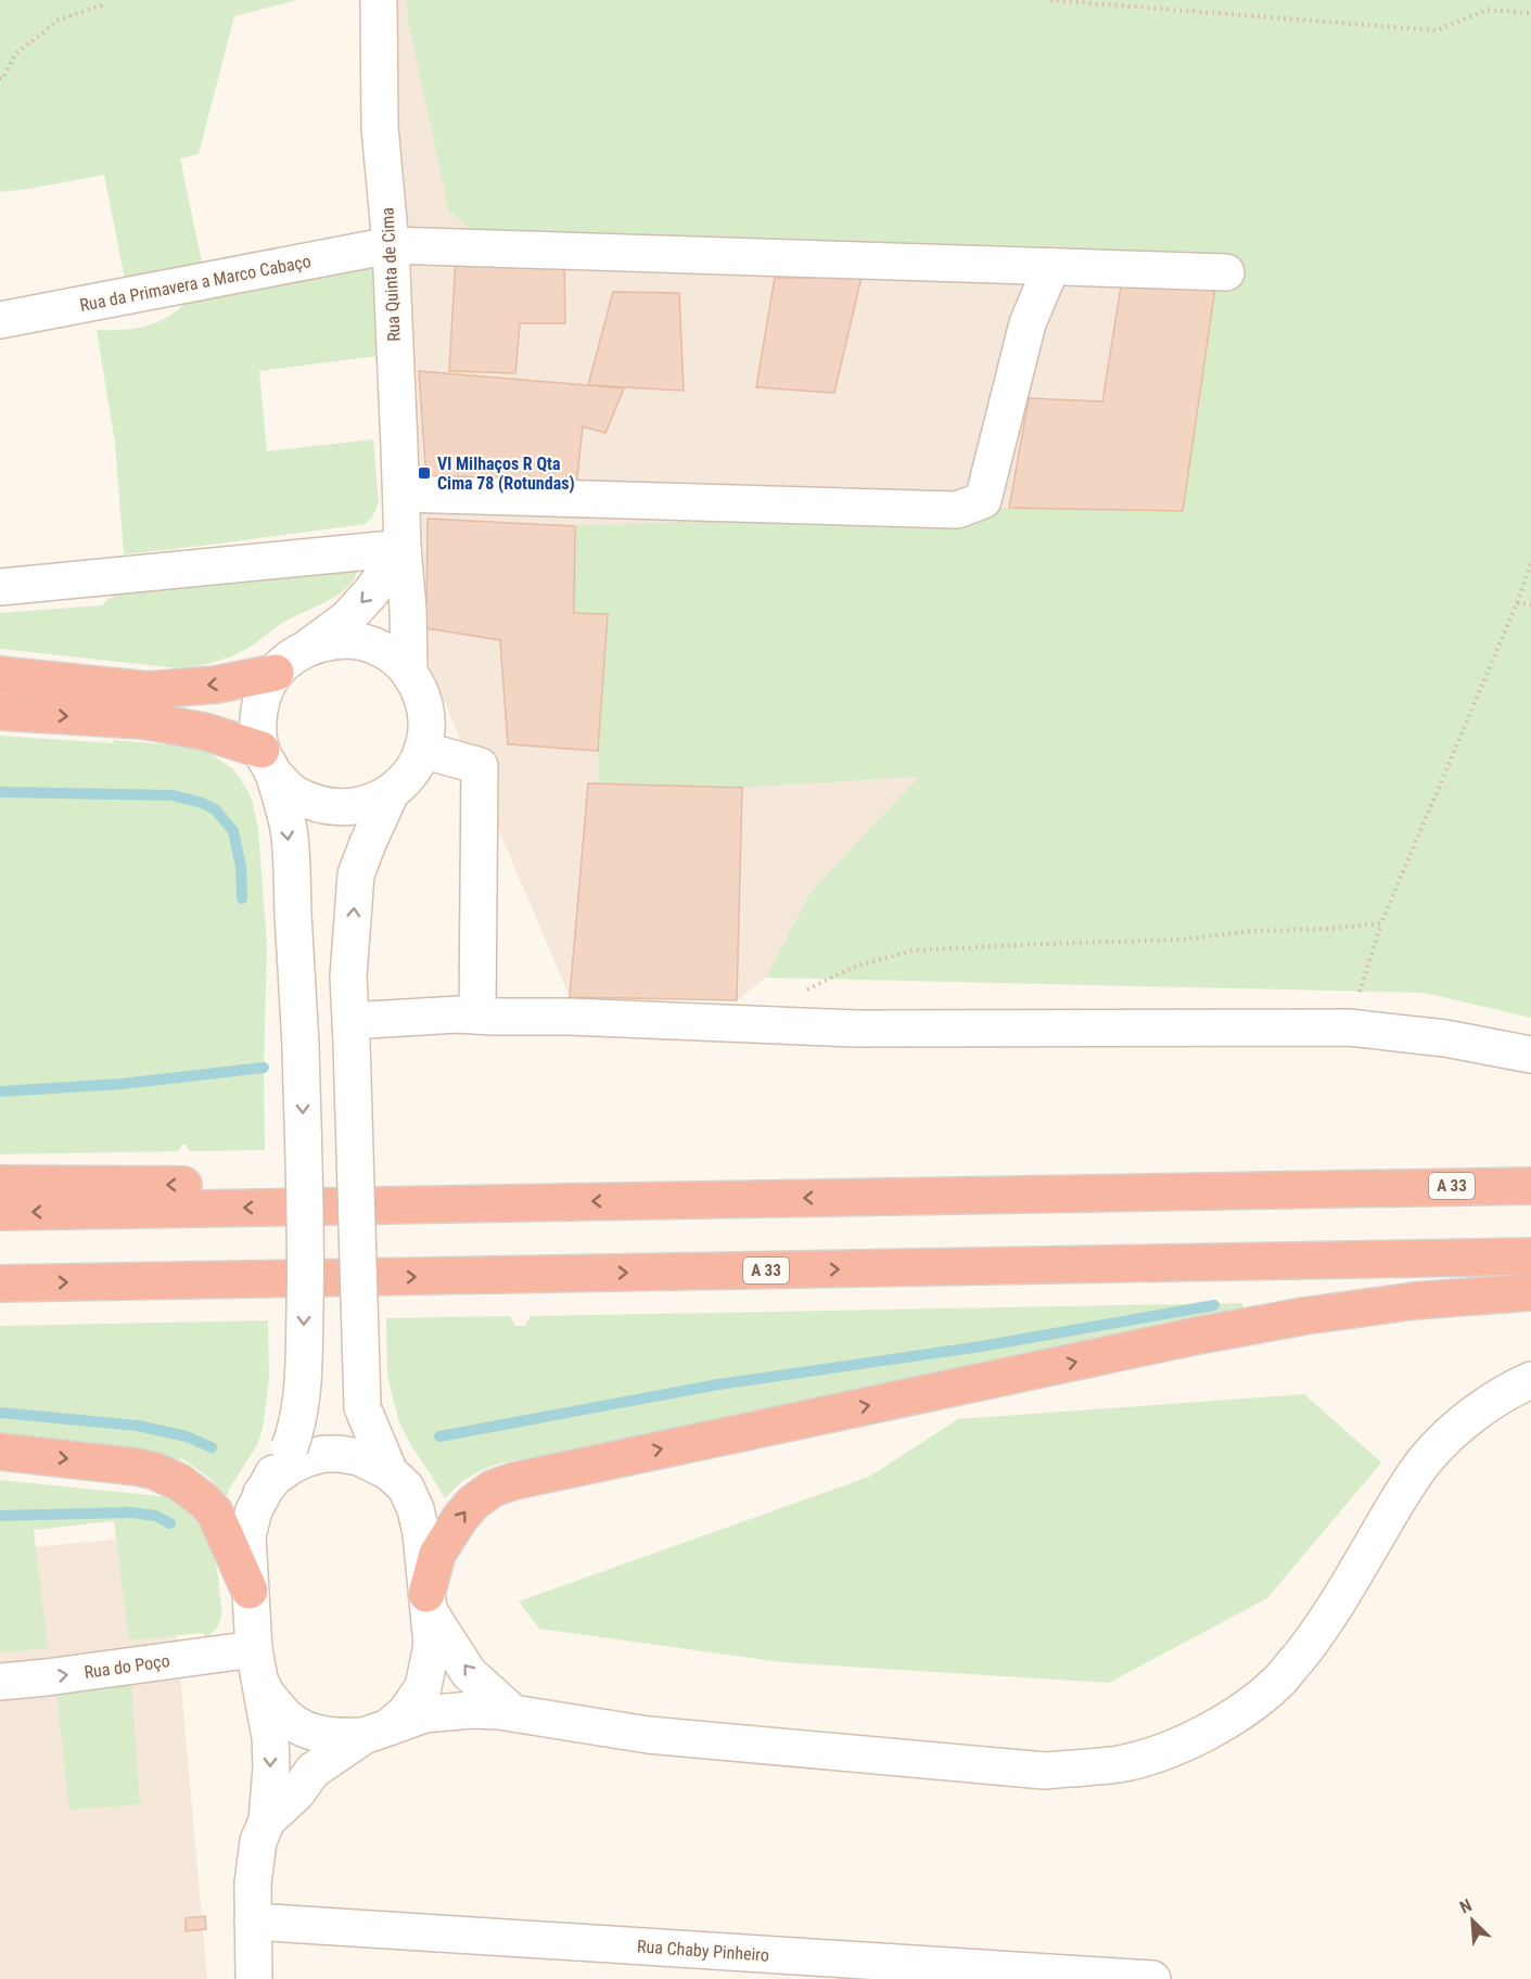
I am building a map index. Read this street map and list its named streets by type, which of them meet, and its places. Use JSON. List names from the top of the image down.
{
  "streets": {
    "highway": ["A 33"],
    "street": [
      "Rua Quinta de Cima",
      "Rua da Primavera a Marco Cabaço",
      "Rua do Poço",
      "Rua Chaby Pinheiro"
    ]
  },
  "crossings": [
    ["Rua Quinta de Cima", "Rua da Primavera a Marco Cabaço"]
  ],
  "one_way": ["Rua do Poço"],
  "places": {
    "transit": ["Vl Milhaços R Qta Cima 78 (Rotundas)"]
  },
  "north": "top left"
}
